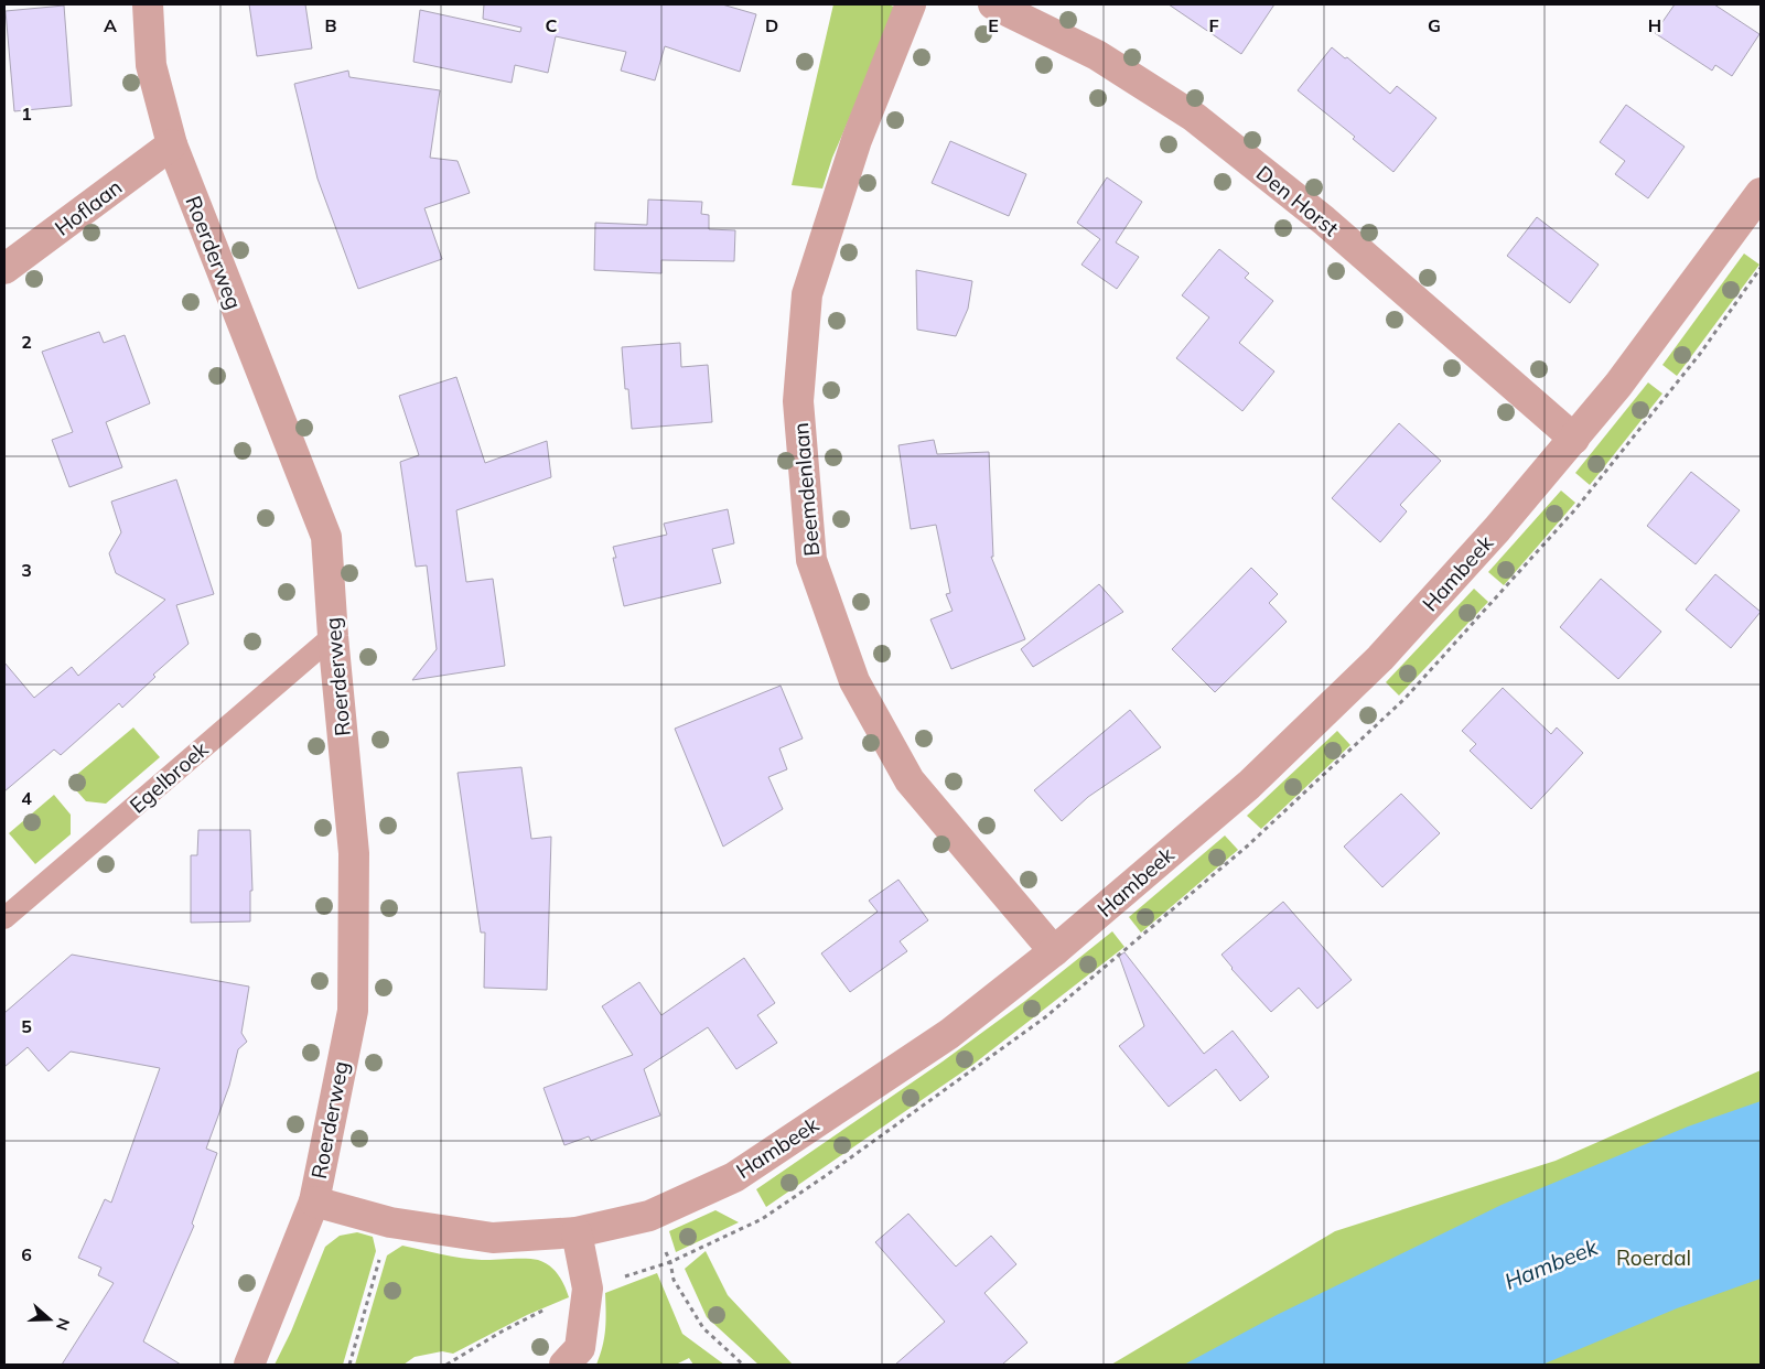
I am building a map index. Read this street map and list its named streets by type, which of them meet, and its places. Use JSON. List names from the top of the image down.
{
  "streets": {
    "street": [
      "Den Horst",
      "Hoflaan",
      "Roerderweg",
      "Beemdenlaan",
      "Hambeek"
    ],
    "lane": ["Egelbroek"]
  },
  "crossings": [
    ["Den Horst", "Hambeek"],
    ["Hoflaan", "Roerderweg"],
    ["Roerderweg", "Hambeek"],
    ["Roerderweg", "Egelbroek"],
    ["Beemdenlaan", "Hambeek"]
  ],
  "water": ["Hambeek"],
  "parks": ["Roerdal"],
  "north": "right",
  "grid": {
    "columns": [
      "A",
      "B",
      "C",
      "D",
      "E",
      "F",
      "G",
      "H"
    ],
    "rows": [
      "1",
      "2",
      "3",
      "4",
      "5",
      "6"
    ]
  }
}
